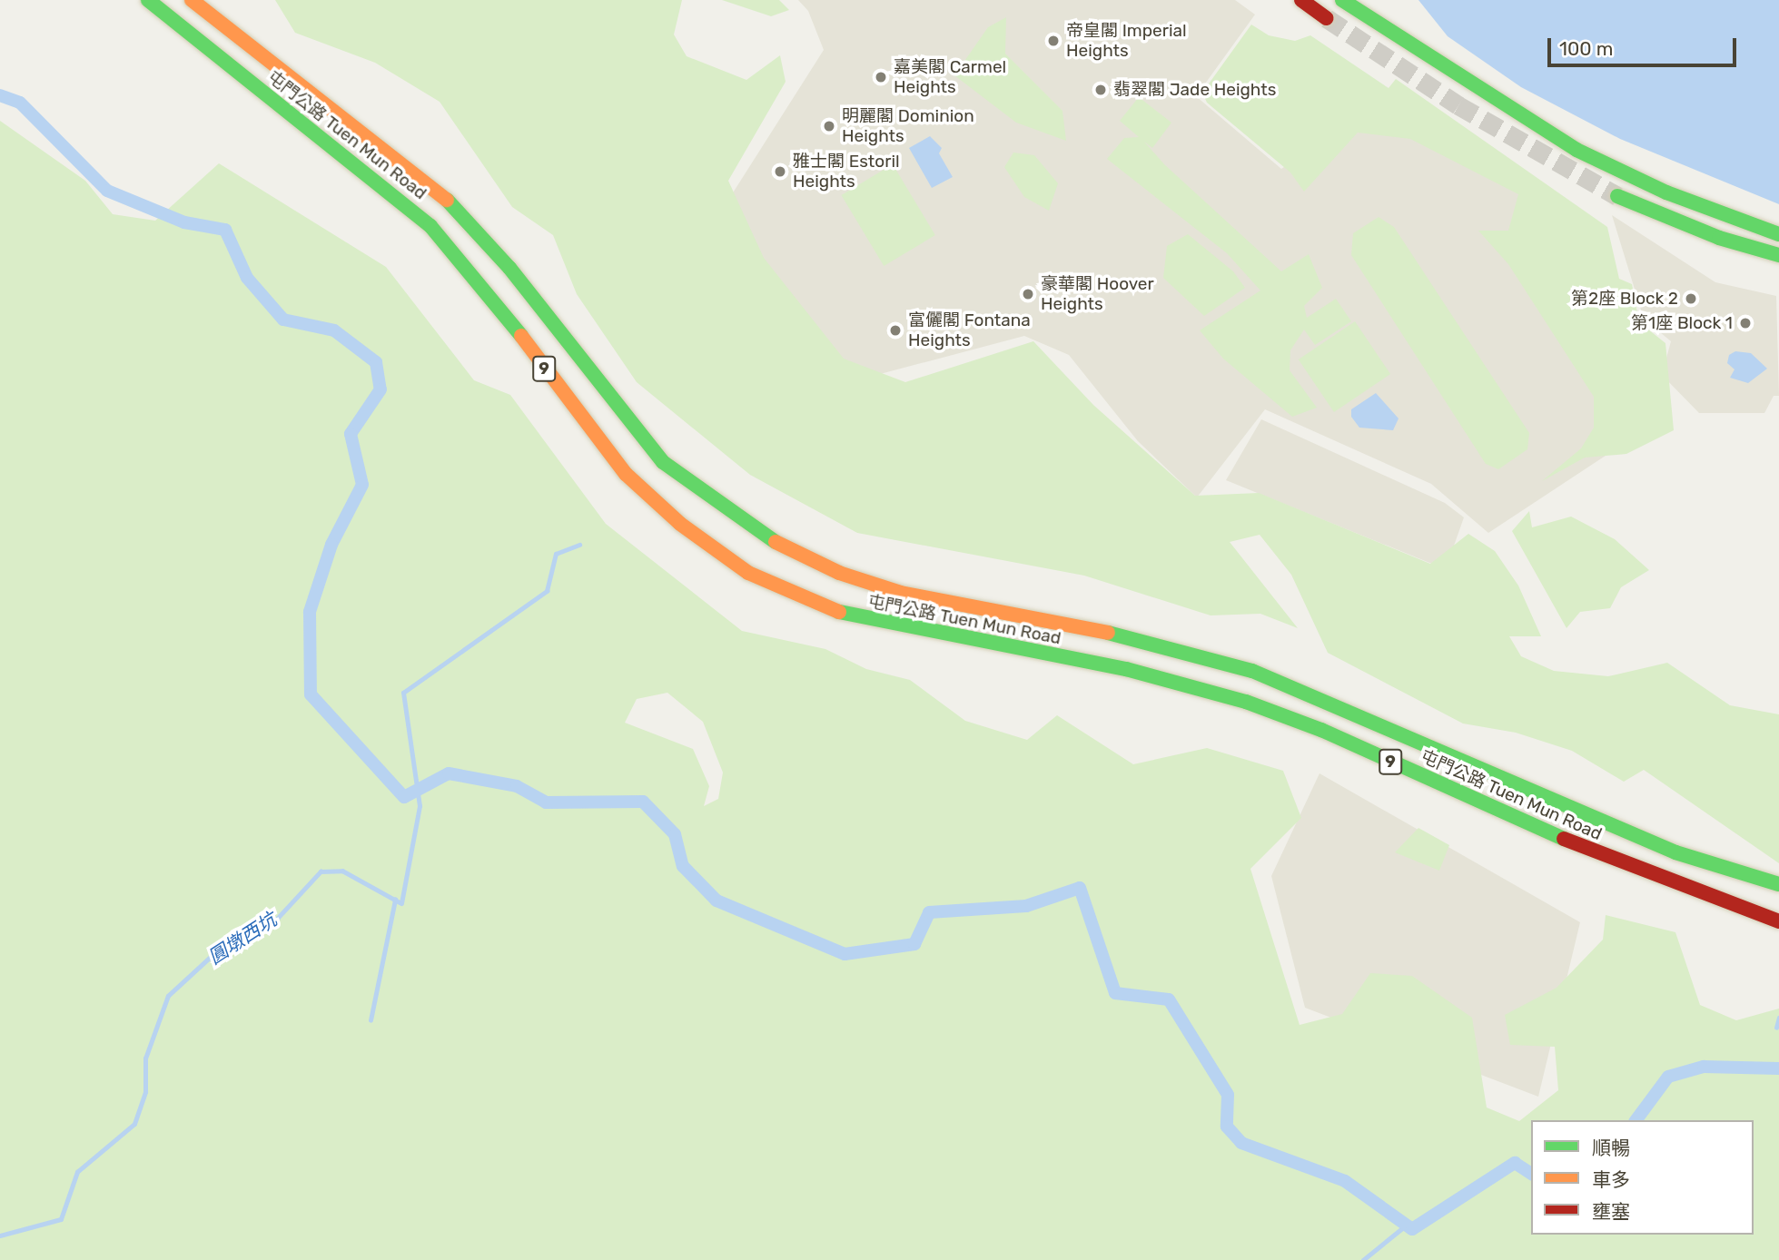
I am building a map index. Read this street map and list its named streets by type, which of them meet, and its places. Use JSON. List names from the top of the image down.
{
  "streets": {
    "main road": ["屯門公路 Tuen Mun Road", "9"]
  },
  "water": ["圓墩西坑"],
  "places": [
    "帝皇閣 Imperial Heights",
    "嘉美閣 Carmel Heights",
    "翡翠閣 Jade Heights",
    "明麗閣 Dominion Heights",
    "雅士閣 Estoril Heights",
    "豪華閣 Hoover Heights",
    "第2座 Block 2",
    "第1座 Block 1",
    "富儷閣 Fontana Heights"
  ],
  "legend": ["順暢", "車多", "壅塞"],
  "scale_bar": "100 m"
}
